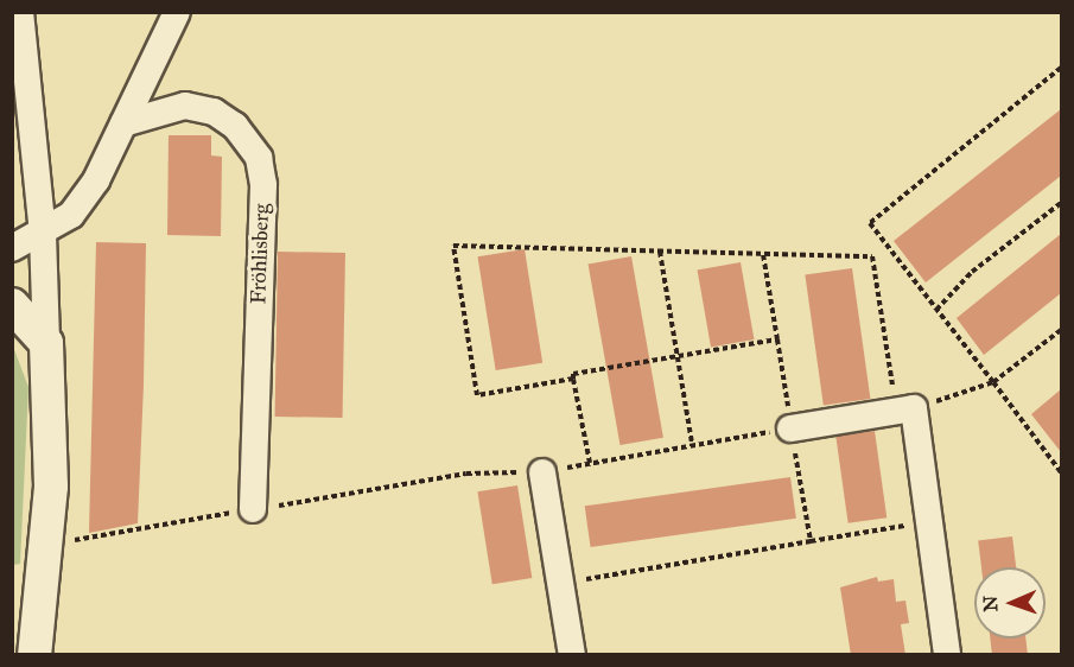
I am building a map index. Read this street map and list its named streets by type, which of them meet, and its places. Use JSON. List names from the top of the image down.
{
  "streets": {
    "street": ["Fröhlisberg"]
  },
  "north": "left"
}
